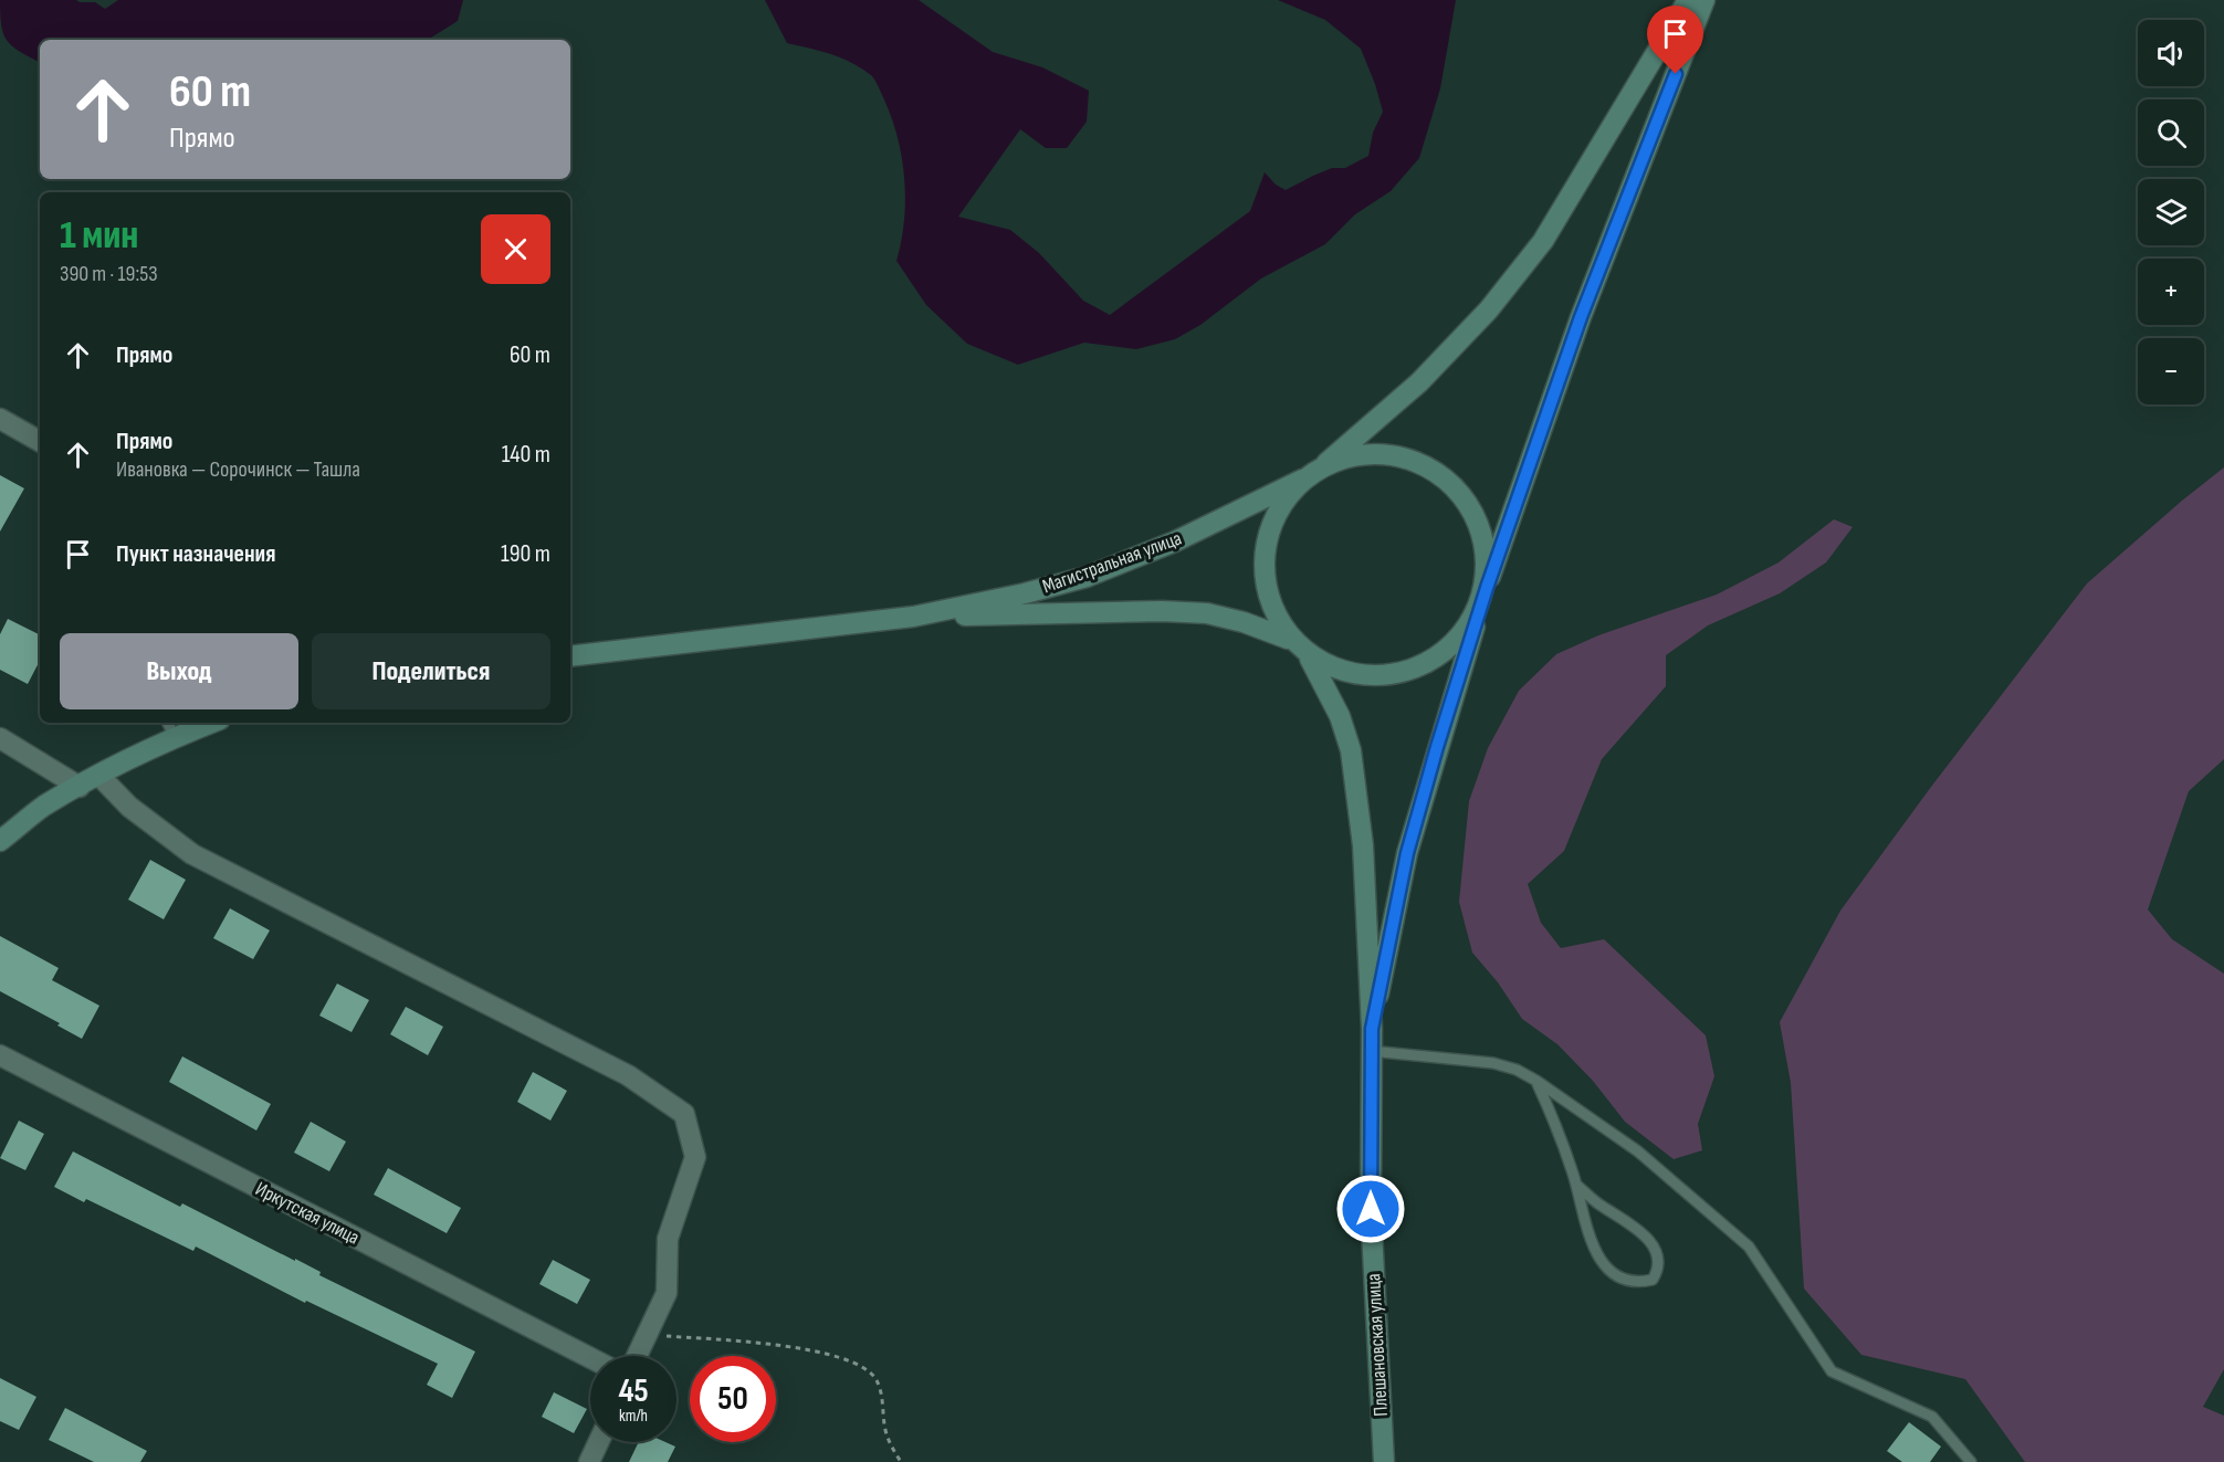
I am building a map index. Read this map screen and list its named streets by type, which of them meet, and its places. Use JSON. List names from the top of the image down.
{
  "streets": {
    "main road": ["Магистральная улица", "Плешановская улица"],
    "street": ["Иркутская улица"]
  },
  "page": {
    "map_buttons": ["+", "−"],
    "turn": ["60 m", "Прямо"],
    "heading": ["1 мин", "390 m · 19:53"],
    "list": [
      {
        "name": "Прямо",
        "value": "60 m"
      },
      {
        "name": "Прямо",
        "note": "Ивановка — Сорочинск — Ташла",
        "value": "140 m"
      },
      {
        "name": "Пункт назначения",
        "value": "190 m"
      }
    ],
    "buttons": ["Выход", "Поделиться"],
    "speed": "45 km/h",
    "limit": "50"
  }
}
